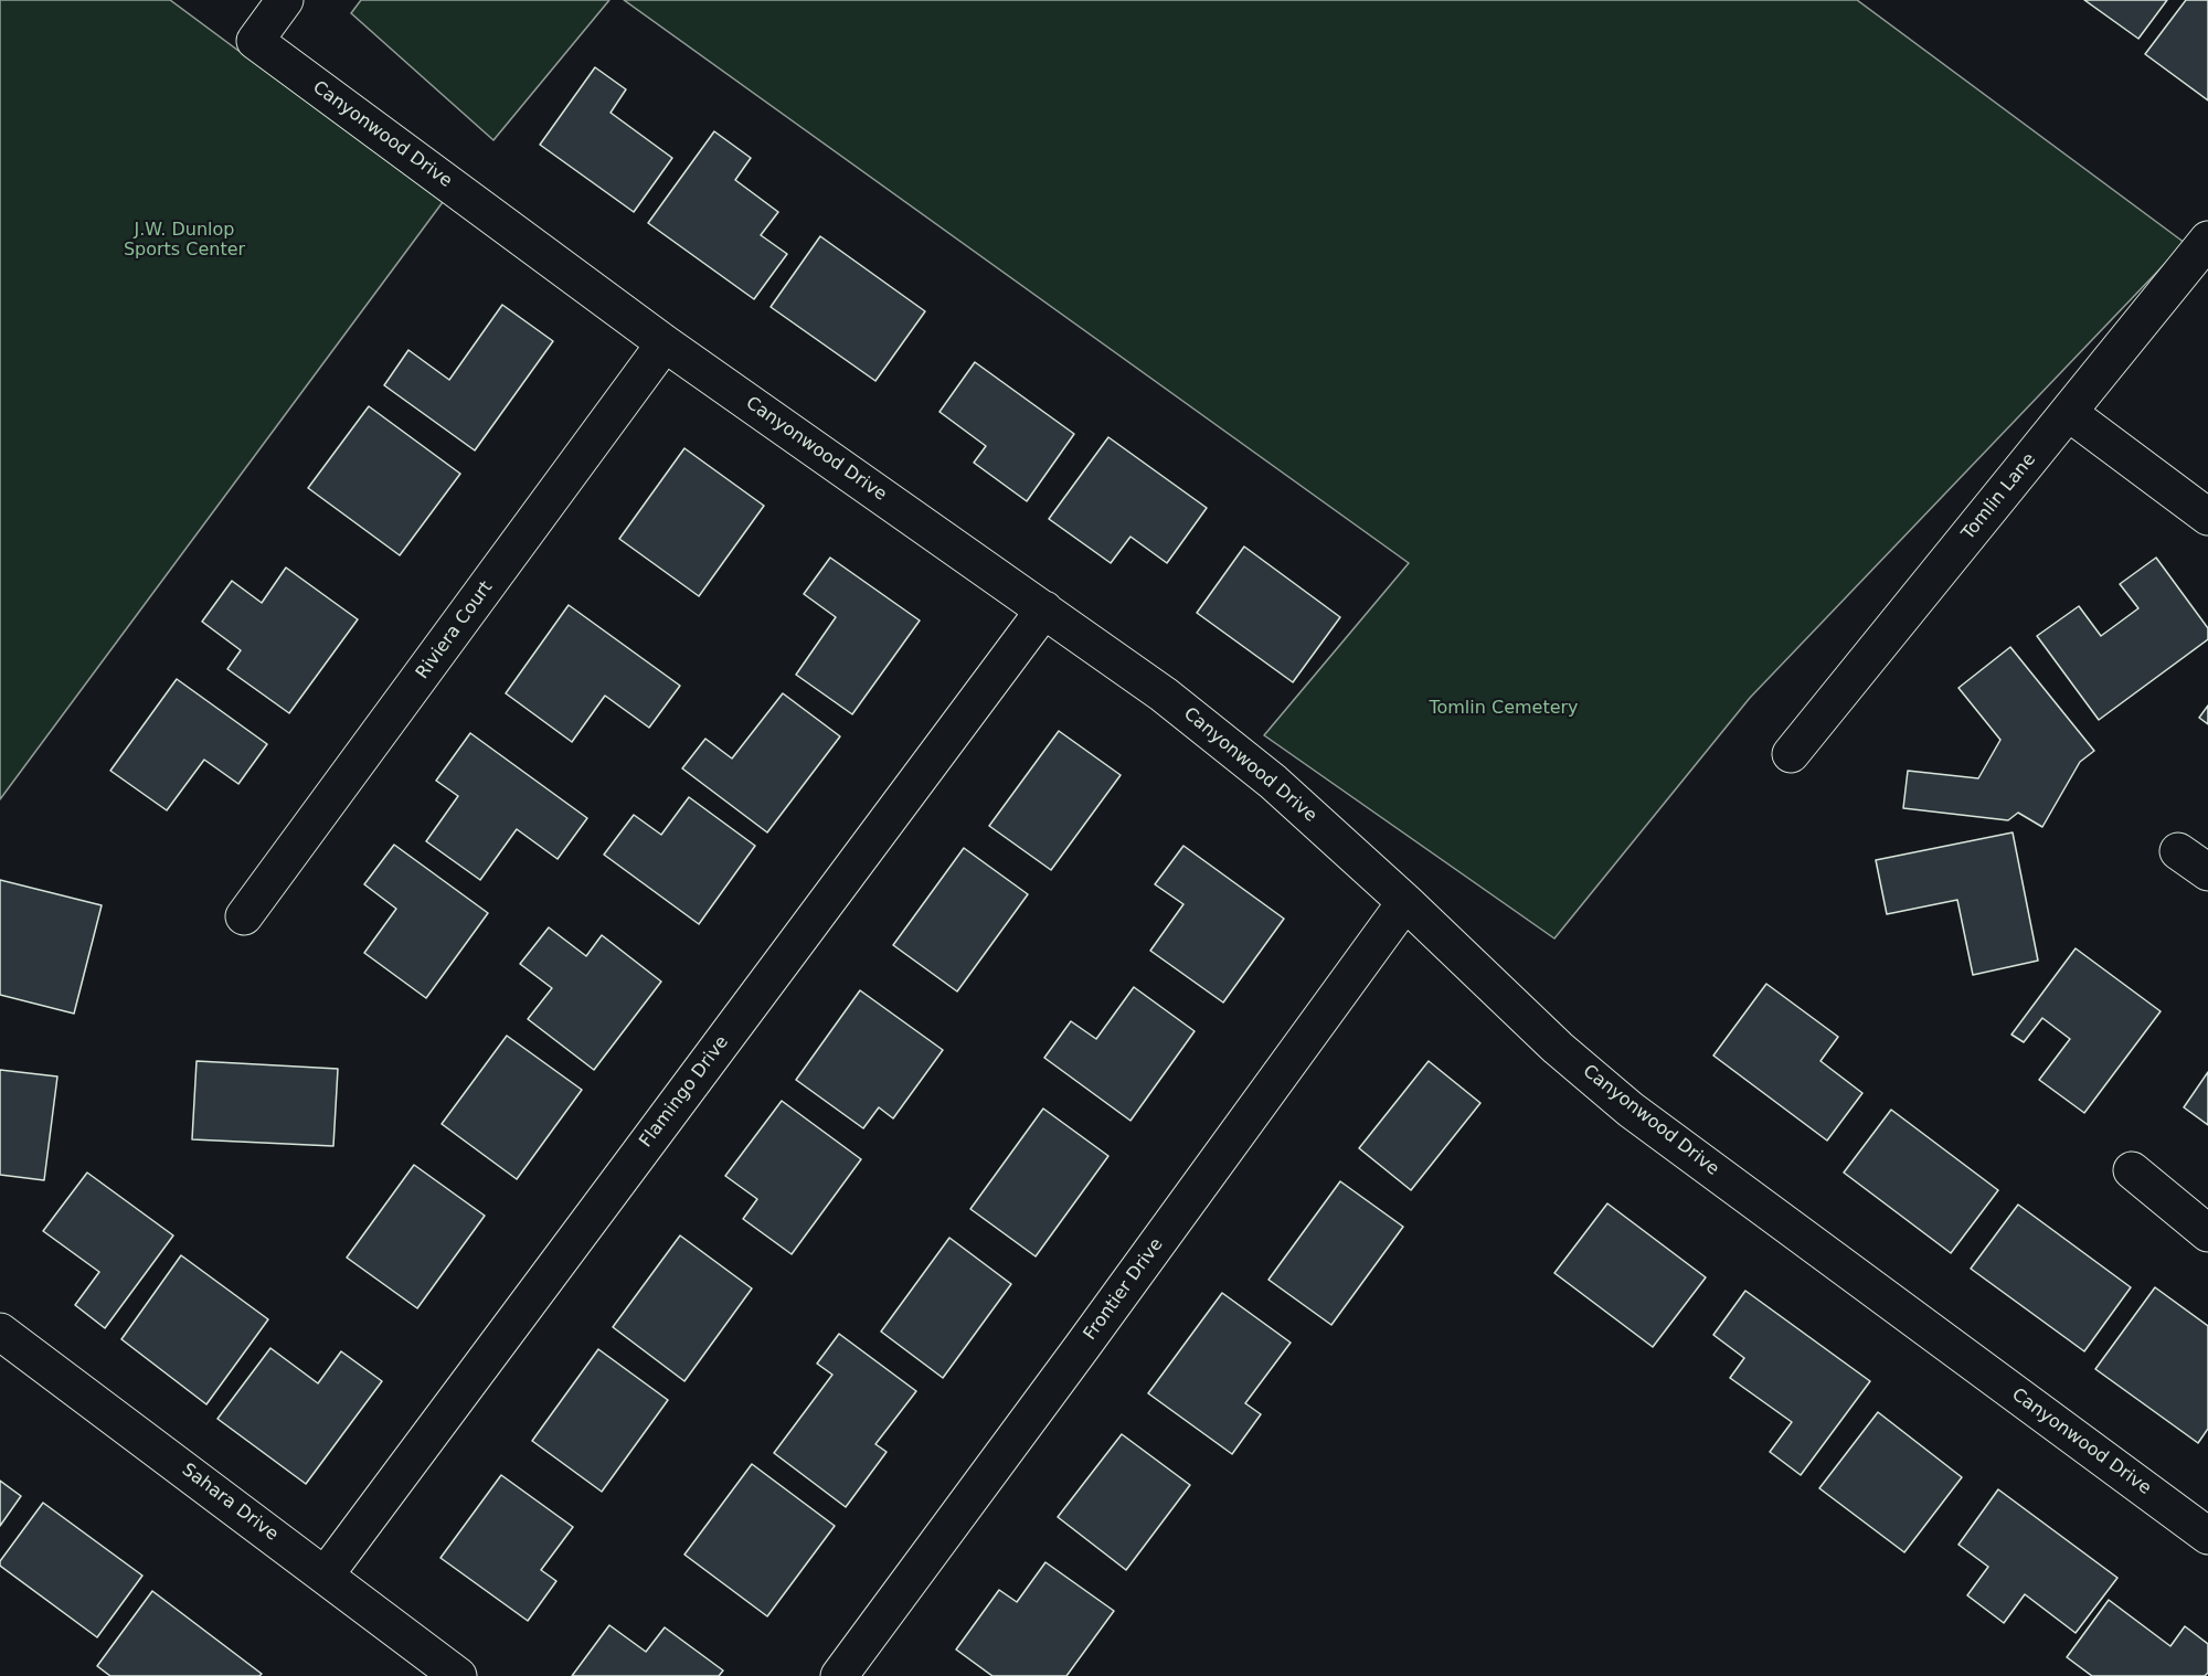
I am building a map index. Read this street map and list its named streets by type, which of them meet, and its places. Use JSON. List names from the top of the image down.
{
  "streets": {
    "street": [
      "Canyonwood Drive",
      "Tomlin Lane",
      "Riviera Court",
      "Flamingo Drive",
      "Frontier Drive",
      "Sahara Drive"
    ]
  },
  "crossings": [
    ["Canyonwood Drive", "Riviera Court"],
    ["Canyonwood Drive", "Flamingo Drive"],
    ["Canyonwood Drive", "Frontier Drive"],
    ["Flamingo Drive", "Sahara Drive"]
  ],
  "parks": ["J.W. Dunlop Sports Center", "Tomlin Cemetery"]
}
